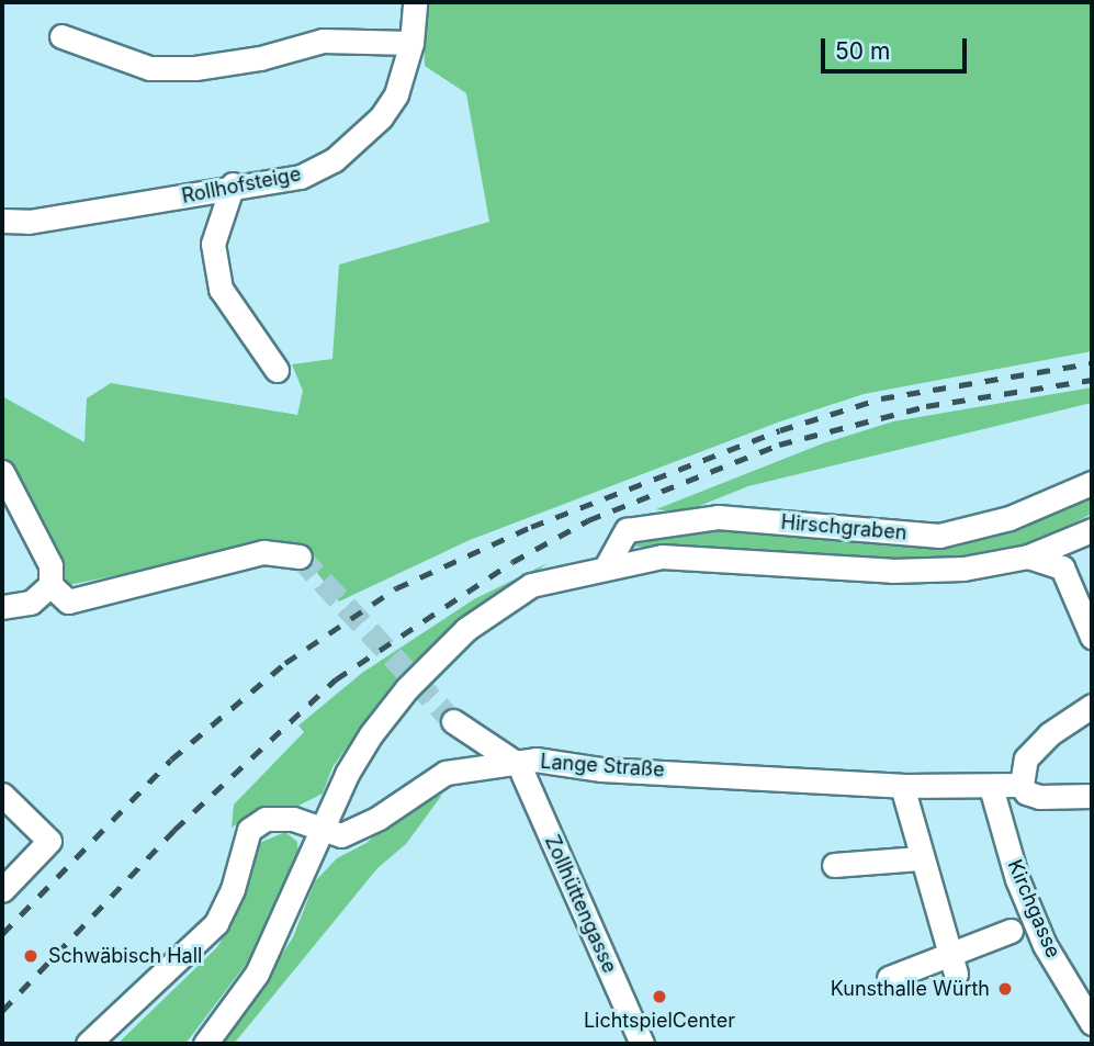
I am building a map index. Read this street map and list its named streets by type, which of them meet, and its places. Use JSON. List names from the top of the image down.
{
  "streets": {
    "street": [
      "Rollhofsteige",
      "Hirschgraben",
      "Lange Straße",
      "Zollhüttengasse",
      "Kirchgasse"
    ]
  },
  "crossings": [
    ["Hirschgraben", "Lange Straße"],
    ["Lange Straße", "Zollhüttengasse"],
    ["Lange Straße", "Kirchgasse"]
  ],
  "places": ["Schwäbisch Hall", "Kunsthalle Würth", "LichtspielCenter"],
  "scale_bar": "50 m"
}
